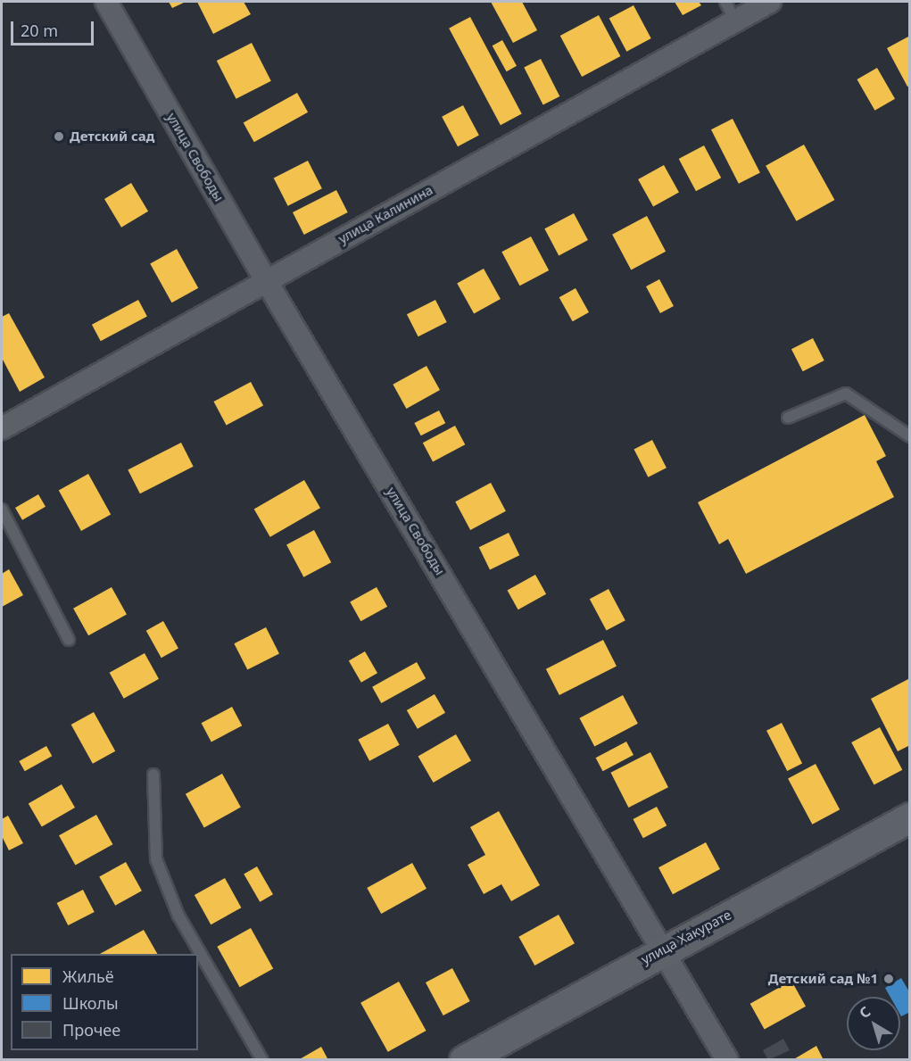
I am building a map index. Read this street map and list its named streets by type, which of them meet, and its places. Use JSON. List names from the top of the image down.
{
  "streets": {
    "main road": ["улица Хакурате"],
    "street": ["улица Свободы", "улица Калинина"]
  },
  "crossings": [
    ["улица Свободы", "улица Калинина"],
    ["улица Свободы", "улица Хакурате"]
  ],
  "places": ["Детский сад", "Детский сад №1"],
  "legend": ["Жильё", "Школы", "Прочее"],
  "scale_bar": "20 m",
  "north": "top left"
}
